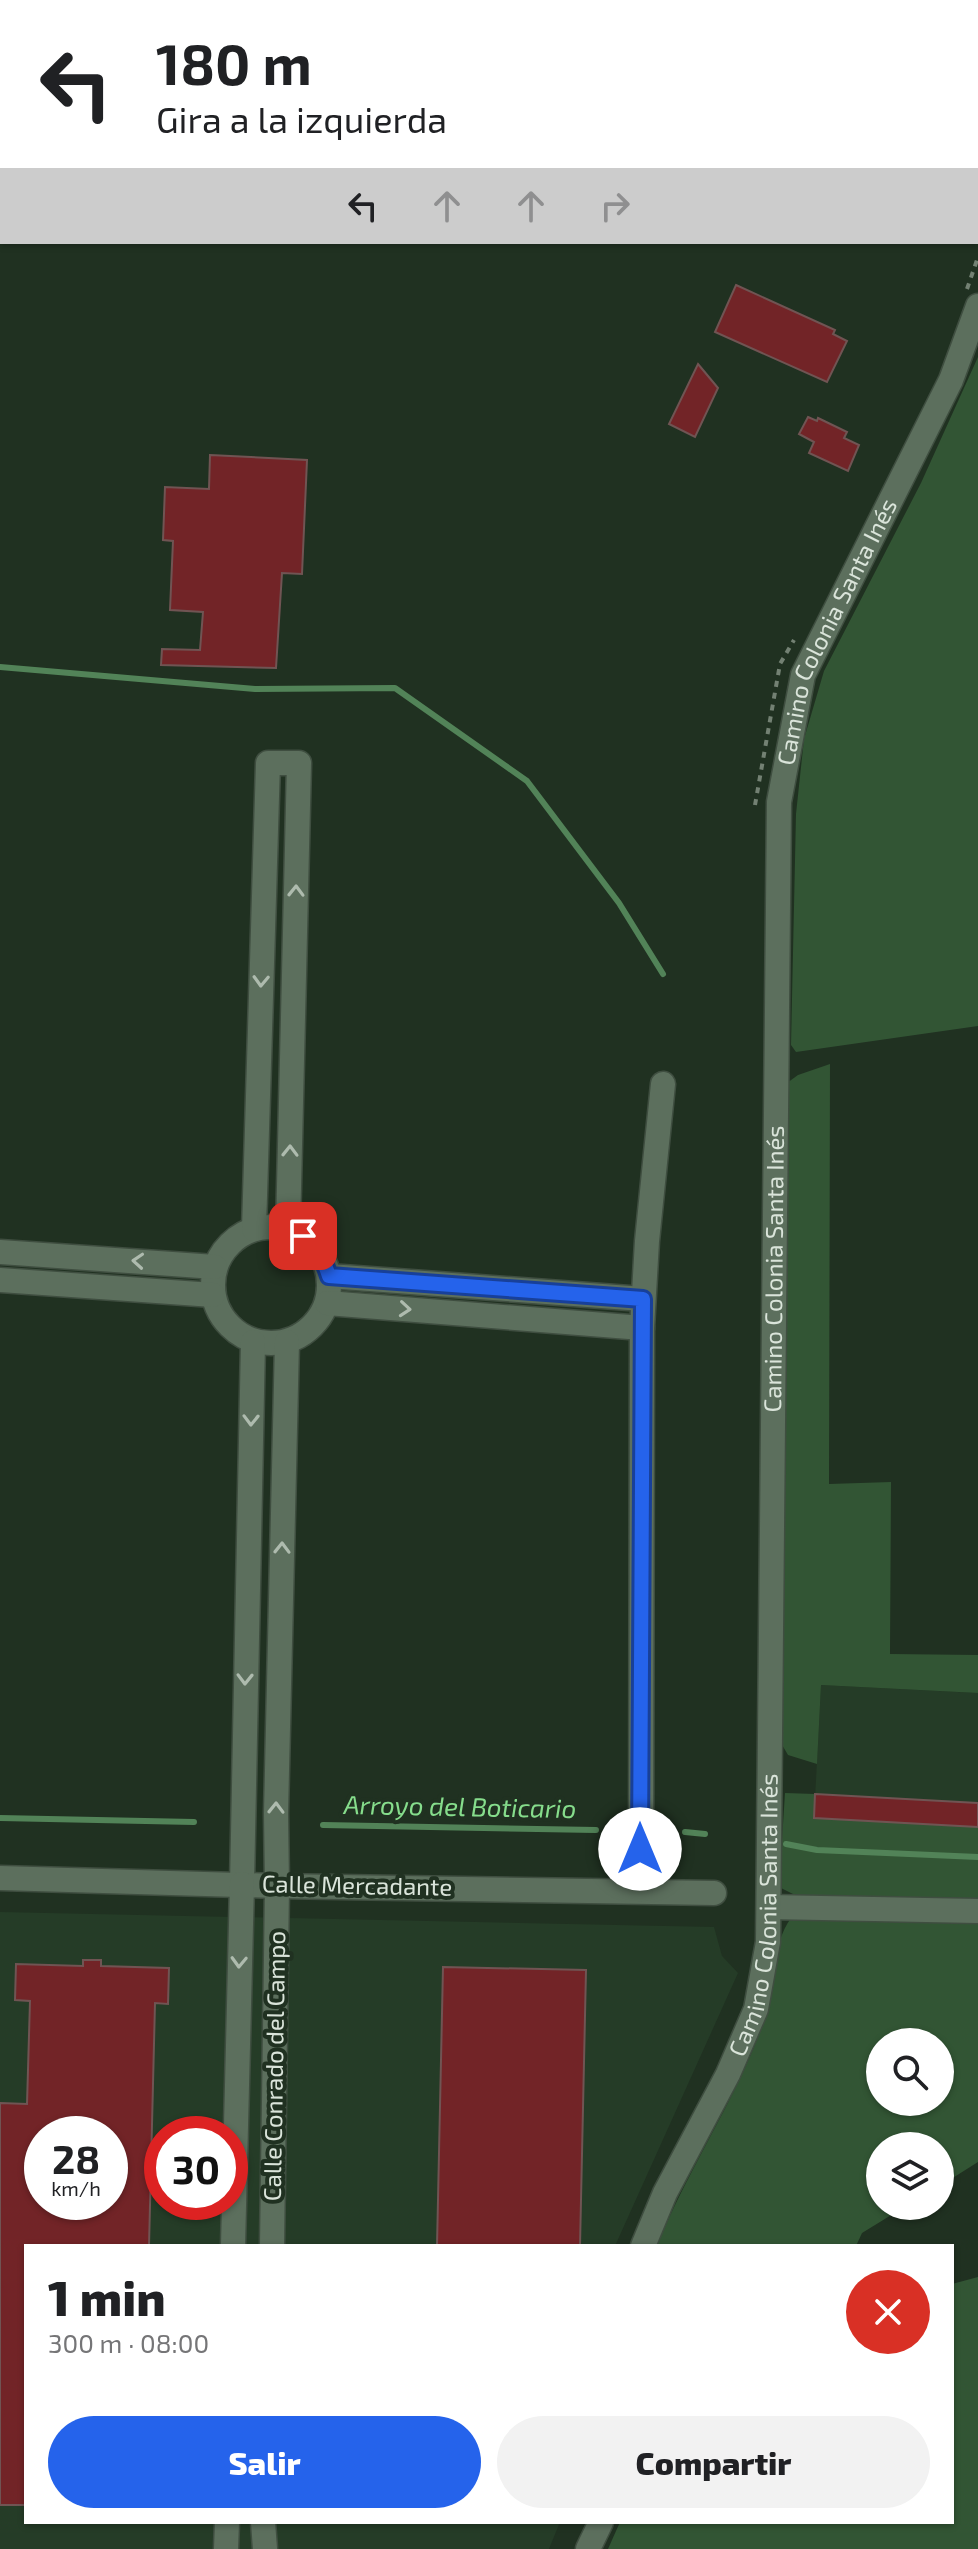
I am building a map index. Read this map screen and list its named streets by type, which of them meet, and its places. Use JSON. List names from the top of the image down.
{
  "streets": {
    "street": ["Camino Colonia Santa Inés", "Calle Mercadante", "Calle Conrado del Campo"]
  },
  "crossings": [
    ["Calle Mercadante", "Calle Conrado del Campo"]
  ],
  "water": ["Arroyo del Boticario"],
  "page": {
    "turn": ["180 m", "Gira a la izquierda"],
    "speed": "28 km/h",
    "limit": "30",
    "heading": ["1 min", "300 m · 08:00"],
    "buttons": ["Salir", "Compartir"]
  }
}
